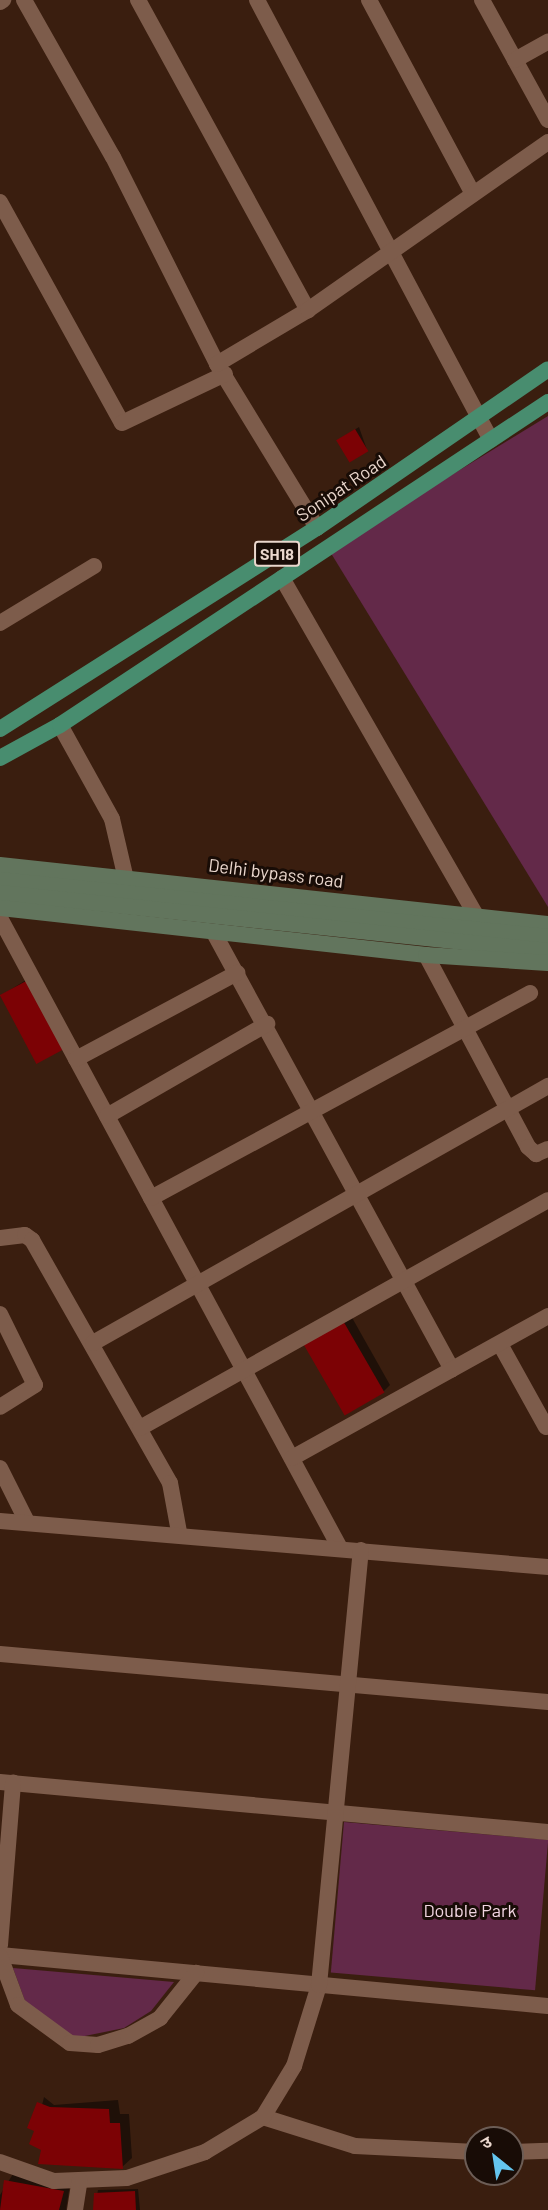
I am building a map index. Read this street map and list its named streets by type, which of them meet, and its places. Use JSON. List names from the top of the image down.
{
  "streets": {
    "main road": ["Sonipat Road", "SH18", "Delhi bypass road"]
  },
  "parks": ["Double Park"],
  "north": "top left"
}
